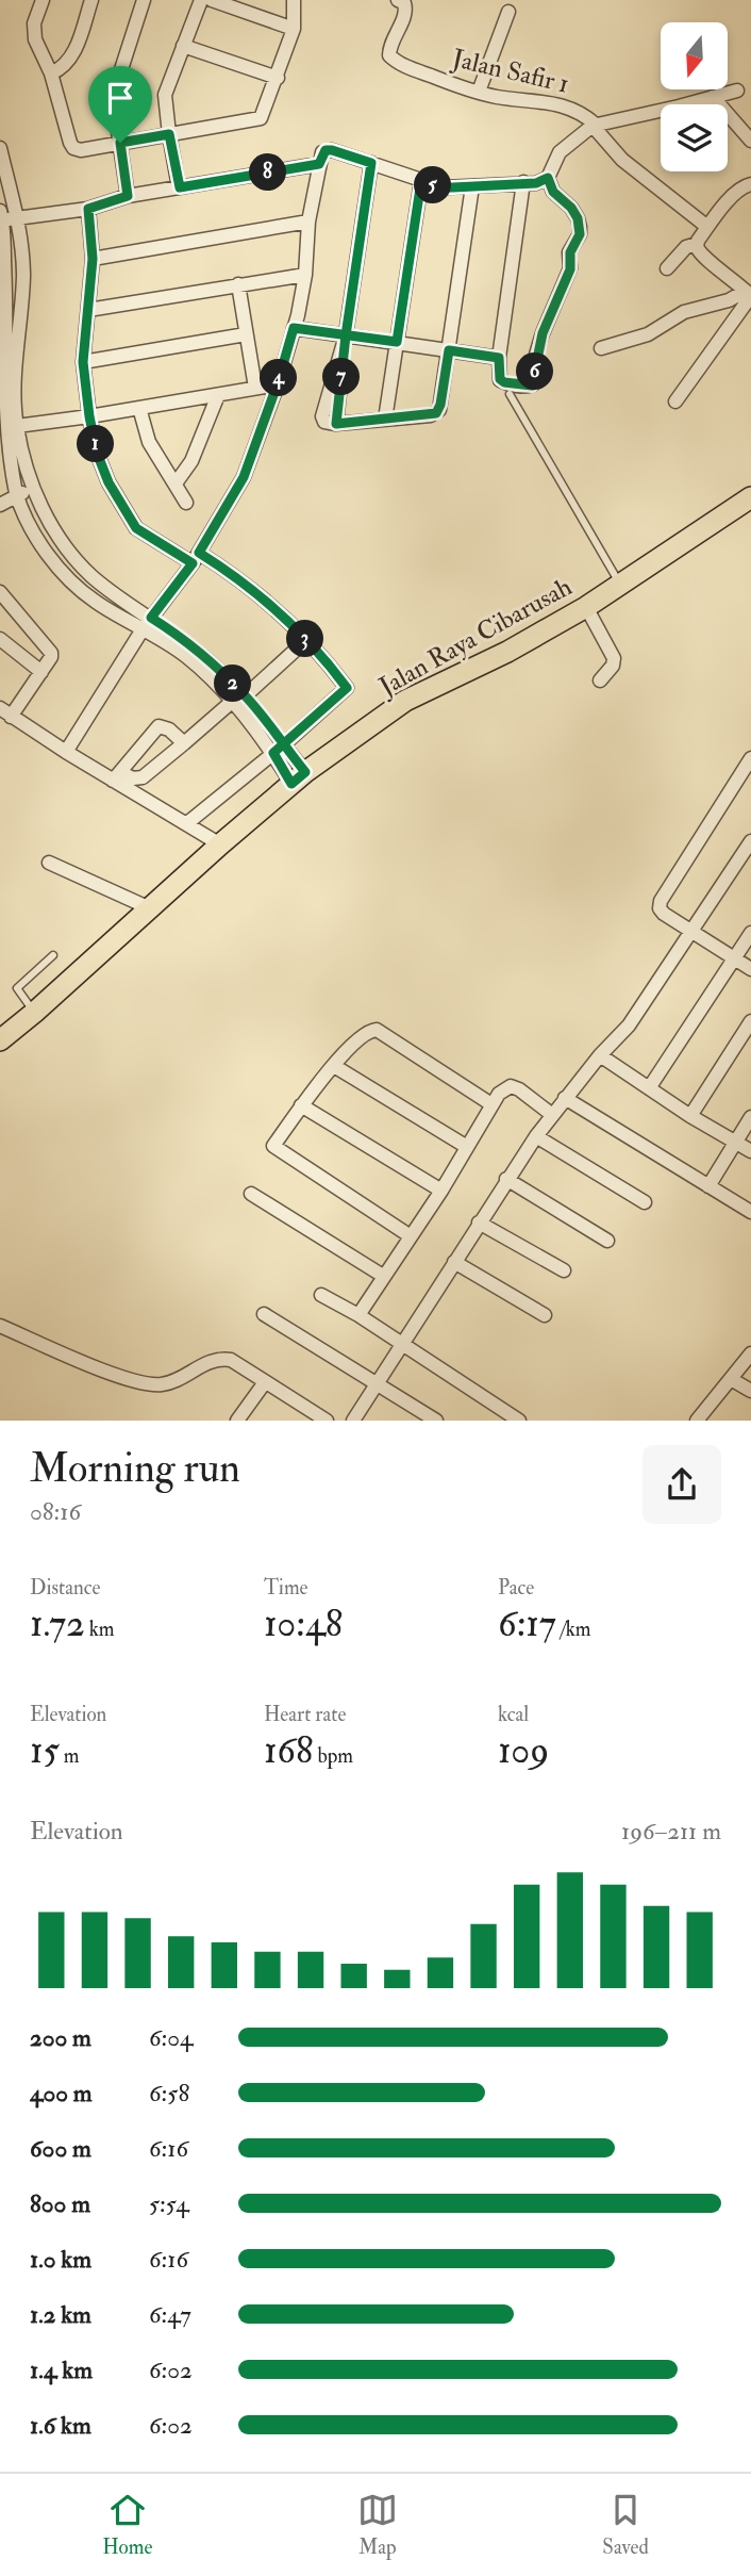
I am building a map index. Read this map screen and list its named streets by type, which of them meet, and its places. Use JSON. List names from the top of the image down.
{
  "streets": {
    "main road": ["Jalan Raya Cibarusah"],
    "street": ["Jalan Safir 1"]
  },
  "north": "bottom",
  "page": {
    "pins": [
      "8",
      "5",
      "6",
      "7",
      "4",
      "1",
      "3",
      "2"
    ],
    "heading": ["Morning run", "08:16"],
    "stats": [
      ["Distance", "1.72 km"],
      ["Time", "10:48"],
      ["Pace", "6:17 /km"],
      ["Elevation", "15 m"],
      ["Heart rate", "168 bpm"],
      ["kcal", "109"]
    ],
    "chart": ["Elevation", "196–211 m"],
    "list": [
      {
        "name": "200 m",
        "note": "6:04"
      },
      {
        "name": "400 m",
        "note": "6:58"
      },
      {
        "name": "600 m",
        "note": "6:16"
      },
      {
        "name": "800 m",
        "note": "5:54"
      },
      {
        "name": "1.0 km",
        "note": "6:16"
      },
      {
        "name": "1.2 km",
        "note": "6:47"
      },
      {
        "name": "1.4 km",
        "note": "6:02"
      },
      {
        "name": "1.6 km",
        "note": "6:02"
      }
    ],
    "tabs": ["Home", "Map", "Saved"]
  }
}
